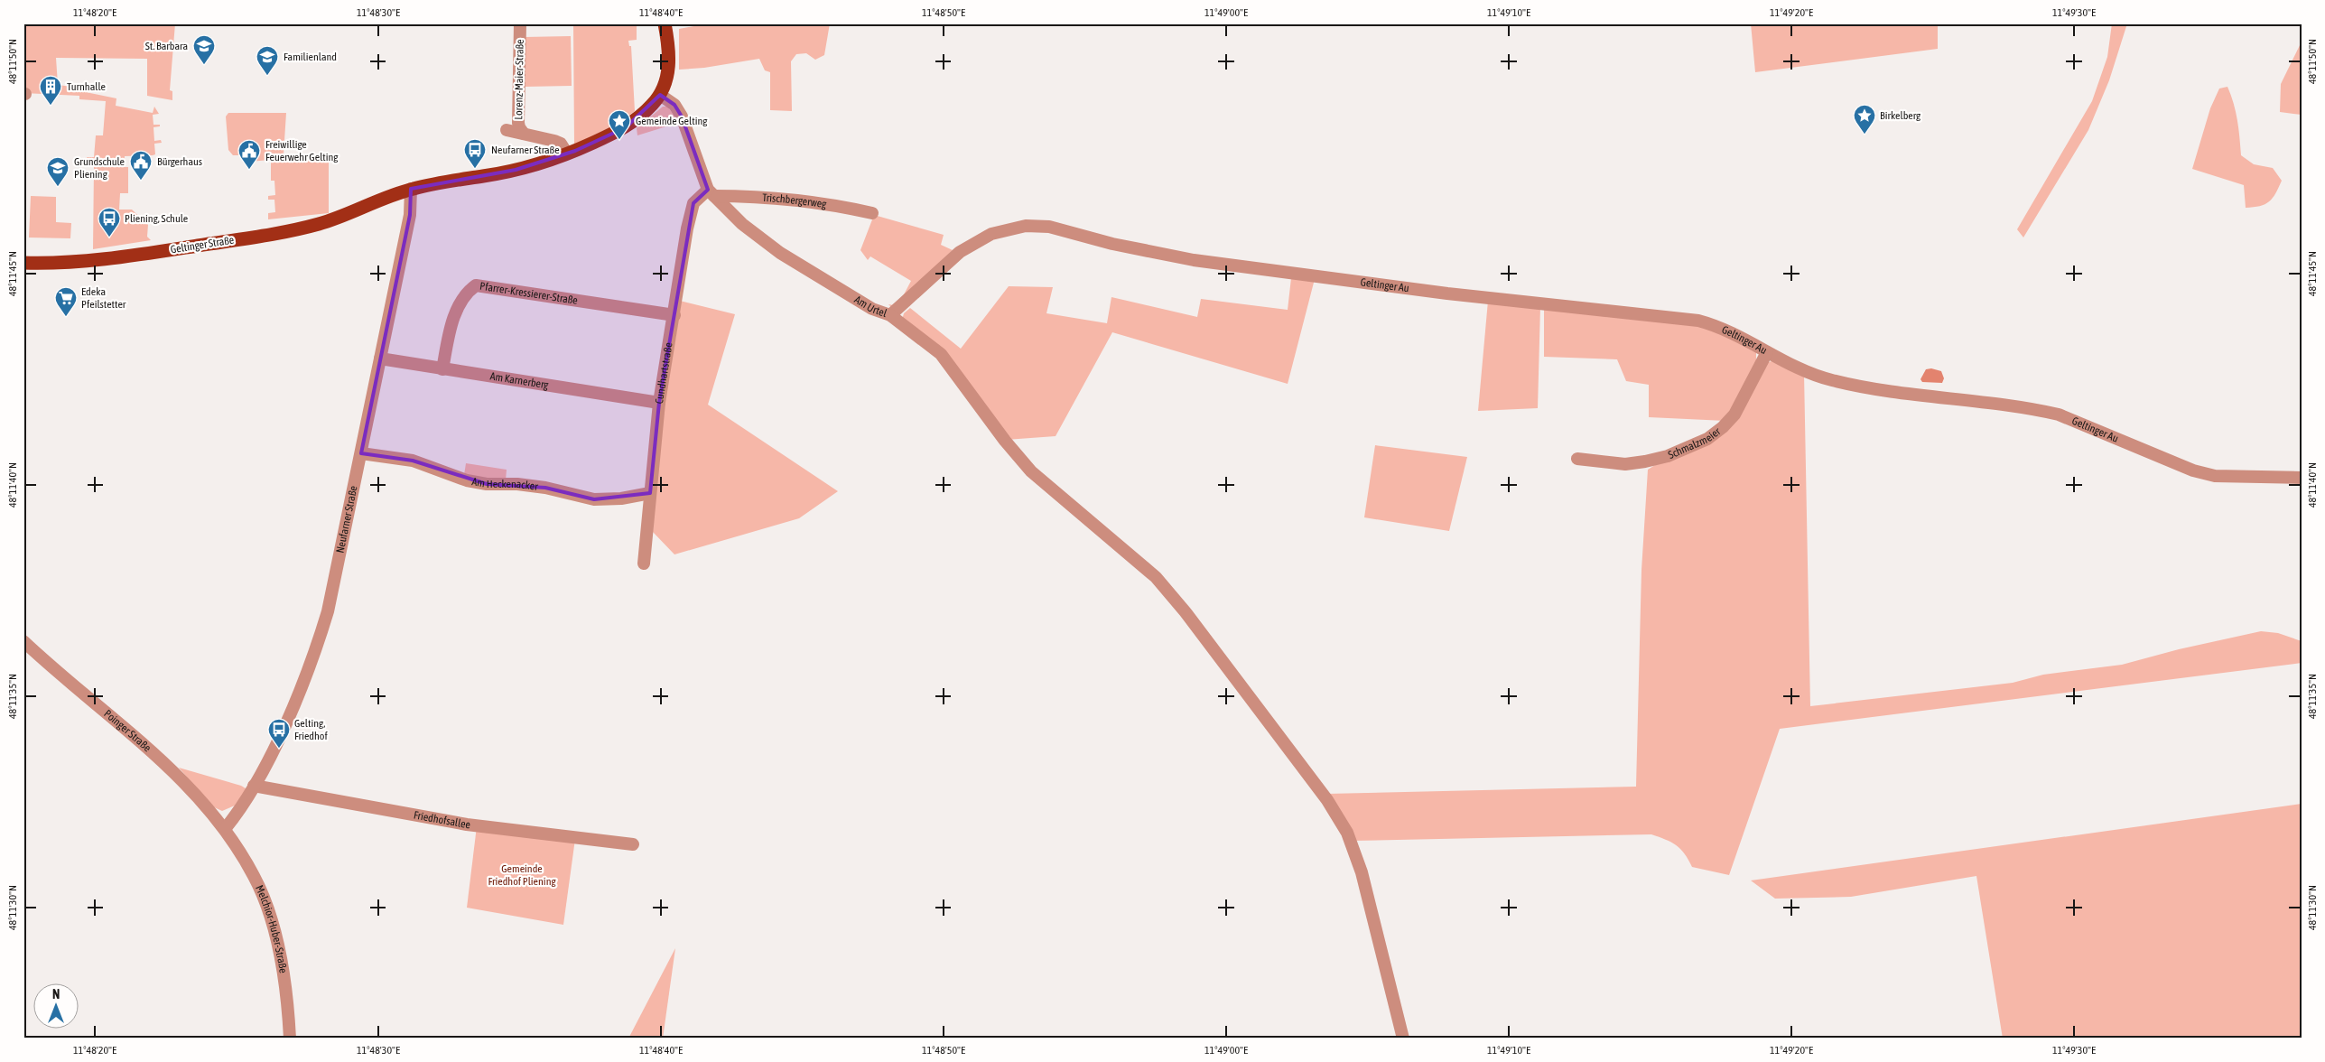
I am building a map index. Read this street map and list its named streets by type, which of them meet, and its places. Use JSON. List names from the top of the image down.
{
  "streets": {
    "main road": ["Geltinger Straße"],
    "street": [
      "Lorenz-Maier-Straße",
      "Trischbergerweg",
      "Geltinger Au",
      "Pfarrer-Kressierer-Straße",
      "Am Urtel",
      "Cundhartstraße",
      "Am Karnerberg",
      "Schmalzmeier",
      "Am Heckenacker",
      "Neufarner Straße",
      "Poinger Straße",
      "Friedhofsallee",
      "Melchior-Huber-Straße"
    ]
  },
  "crossings": [
    ["Trischbergerweg", "Am Urtel"],
    ["Trischbergerweg", "Cundhartstraße"],
    ["Geltinger Straße", "Am Urtel"],
    ["Geltinger Straße", "Neufarner Straße"],
    ["Geltinger Au", "Am Urtel"],
    ["Geltinger Au", "Schmalzmeier"],
    ["Pfarrer-Kressierer-Straße", "Cundhartstraße"],
    ["Pfarrer-Kressierer-Straße", "Am Karnerberg"],
    ["Am Urtel", "Cundhartstraße"],
    ["Cundhartstraße", "Am Karnerberg"],
    ["Cundhartstraße", "Am Heckenacker"],
    ["Am Karnerberg", "Neufarner Straße"],
    ["Am Heckenacker", "Neufarner Straße"],
    ["Neufarner Straße", "Poinger Straße"],
    ["Neufarner Straße", "Friedhofsallee"],
    ["Neufarner Straße", "Melchior-Huber-Straße"],
    ["Poinger Straße", "Melchior-Huber-Straße"]
  ],
  "parks": ["Gemeinde Friedhof Pliening"],
  "places": {
    "school or university": ["St. Barbara", "Familienland", "Grundschule Pliening"],
    "building": ["Turnhalle"],
    "place": ["Birkelberg", "Gemeinde Gelting"],
    "bus stop": ["Neufarner Straße", "Pliening, Schule", "Gelting, Friedhof"],
    "public building": ["Freiwillige Feuerwehr Gelting", "Bürgerhaus"],
    "supermarket": ["Edeka Pfeilstetter"]
  },
  "north": "top",
  "coordinates": [
    "11°48'20\"E",
    "11°48'30\"E",
    "11°48'40\"E",
    "11°48'50\"E",
    "11°49'00\"E",
    "11°49'10\"E",
    "11°49'20\"E",
    "11°49'30\"E",
    "48°11'50\"N",
    "48°11'45\"N",
    "48°11'40\"N",
    "48°11'35\"N",
    "48°11'30\"N"
  ]
}
